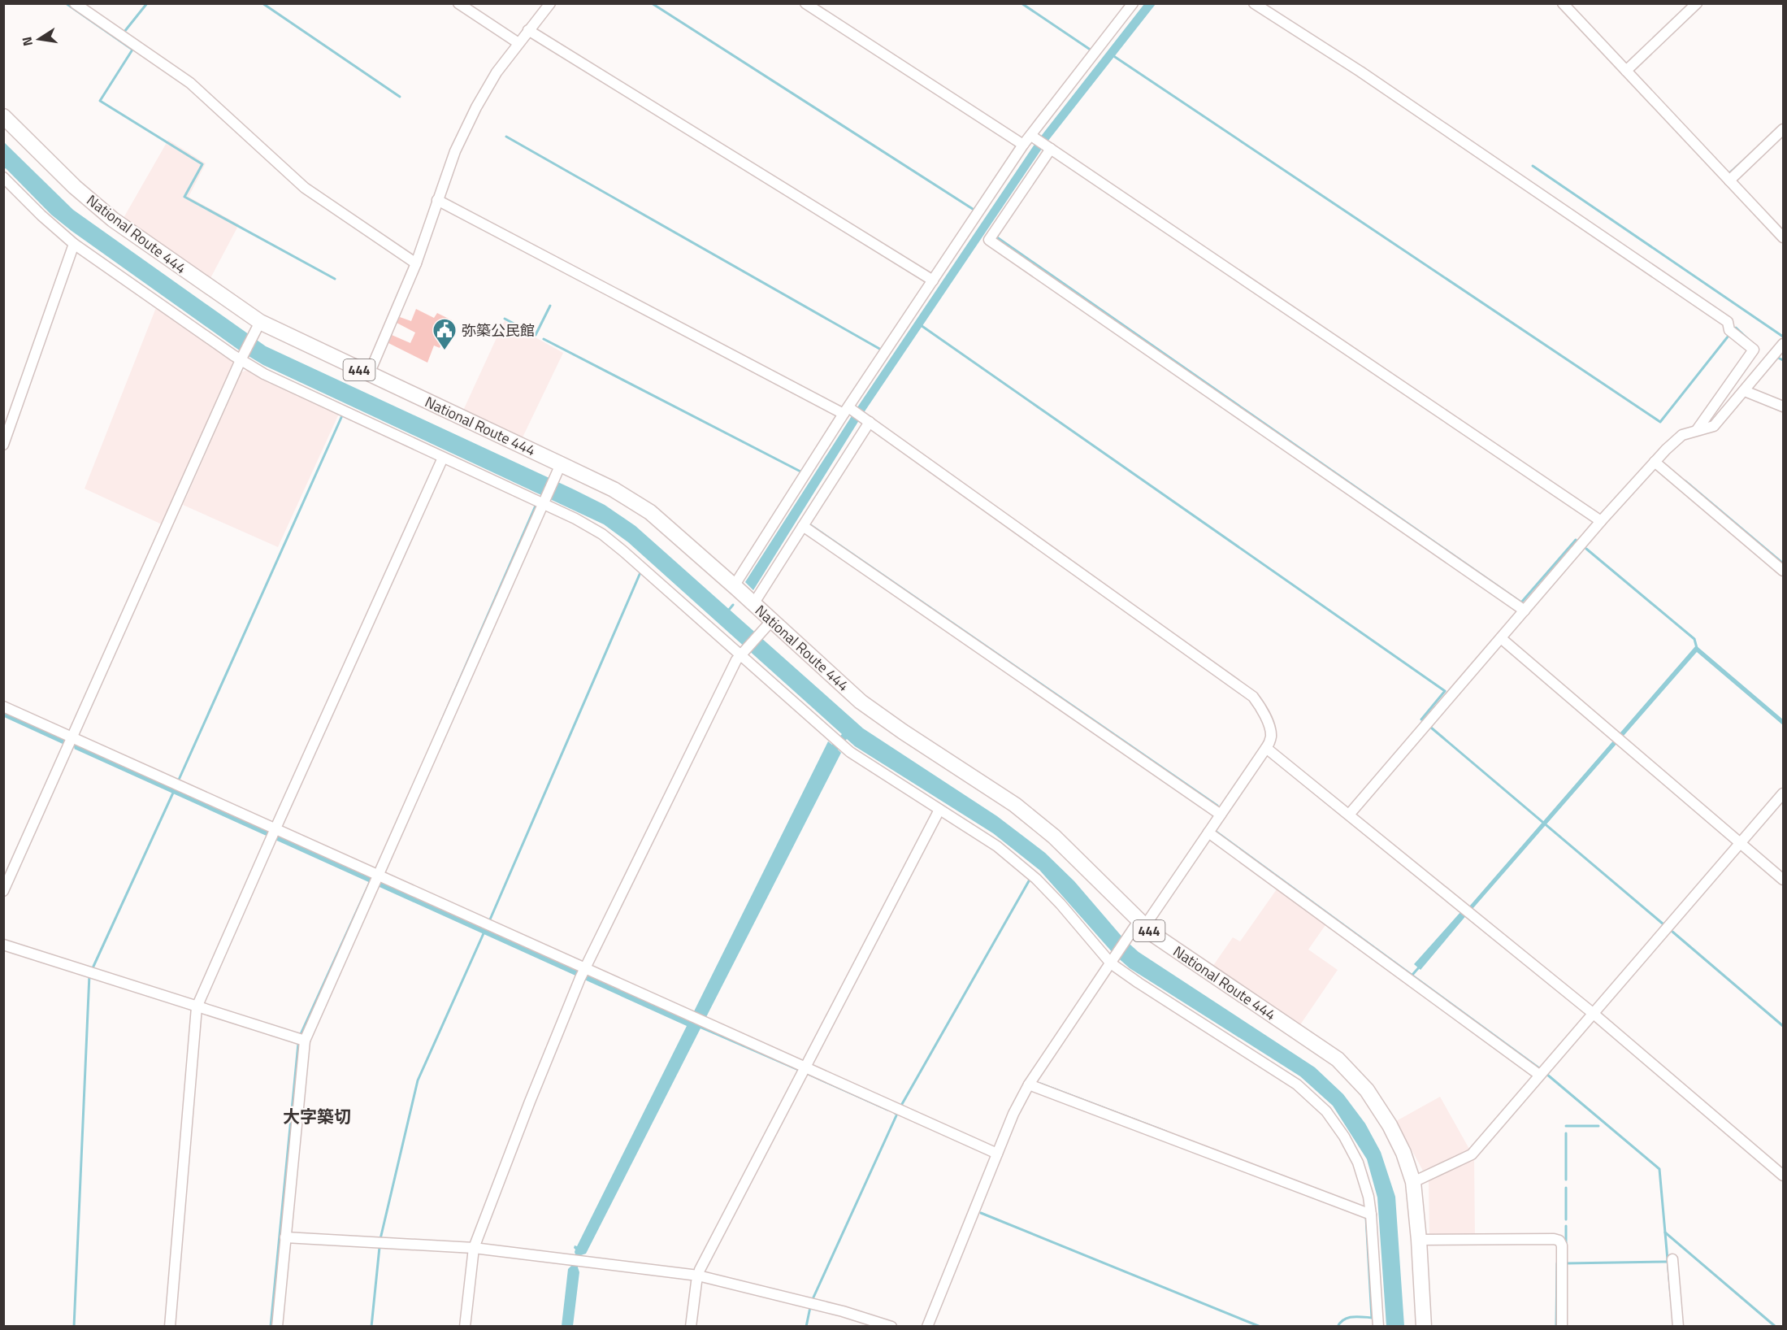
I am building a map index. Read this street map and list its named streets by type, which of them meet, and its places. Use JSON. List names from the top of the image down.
{
  "streets": {
    "highway": ["National Route 444", "444"]
  },
  "districts": ["大字築切"],
  "places": {
    "public building": ["弥築公民館"]
  },
  "north": "left"
}
